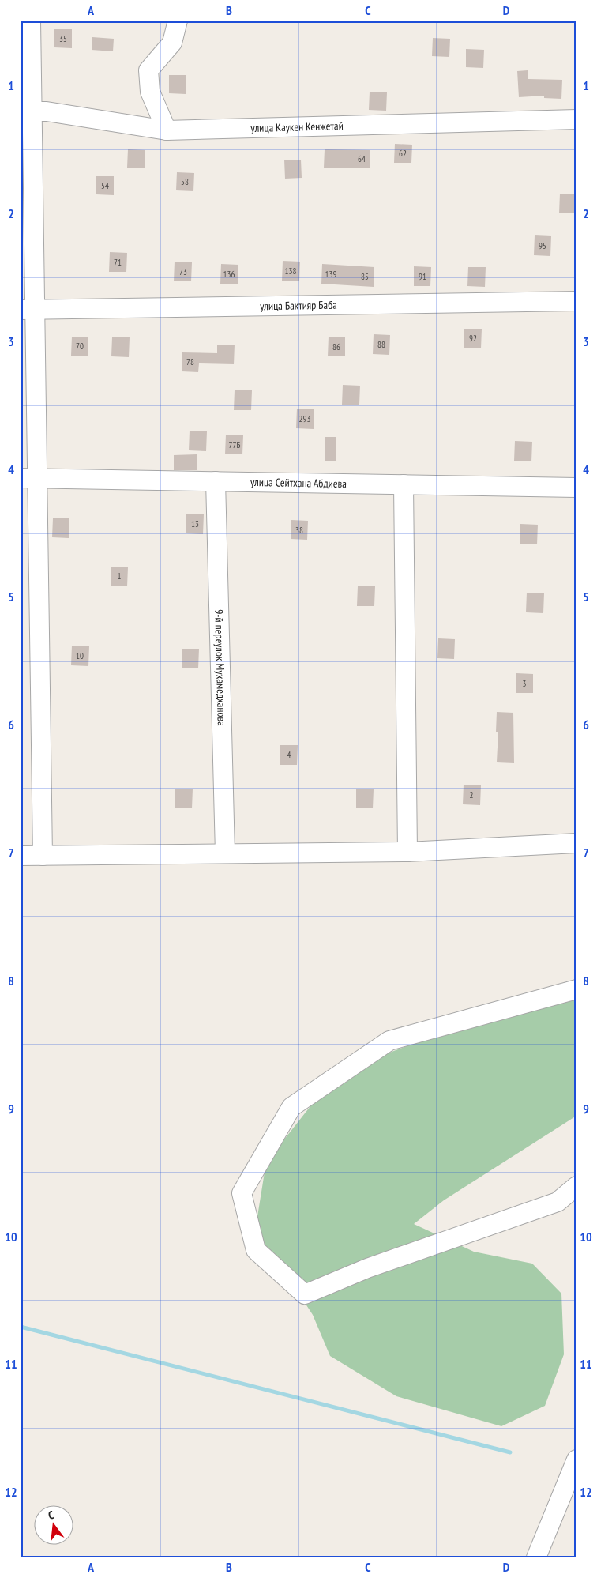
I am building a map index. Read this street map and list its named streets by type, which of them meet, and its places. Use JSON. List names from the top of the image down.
{
  "streets": {
    "street": [
      "улица Каукен Кенжетай",
      "улица Бактияр Баба",
      "улица Сейтхана Абдиева",
      "9-й переулок Мухамедханова"
    ]
  },
  "crossings": [
    ["улица Сейтхана Абдиева", "9-й переулок Мухамедханова"]
  ],
  "house_numbers": [
    "35",
    "62",
    "64",
    "58",
    "54",
    "95",
    "71",
    "138",
    "73",
    "136",
    "139",
    "85",
    "91",
    "92",
    "88",
    "70",
    "86",
    "78",
    "293",
    "77Б",
    "13",
    "38",
    "1",
    "10",
    "3",
    "4",
    "2"
  ],
  "north": "top",
  "grid": {
    "columns": [
      "A",
      "B",
      "C",
      "D"
    ],
    "rows": [
      "1",
      "2",
      "3",
      "4",
      "5",
      "6",
      "7",
      "8",
      "9",
      "10",
      "11",
      "12"
    ]
  }
}
